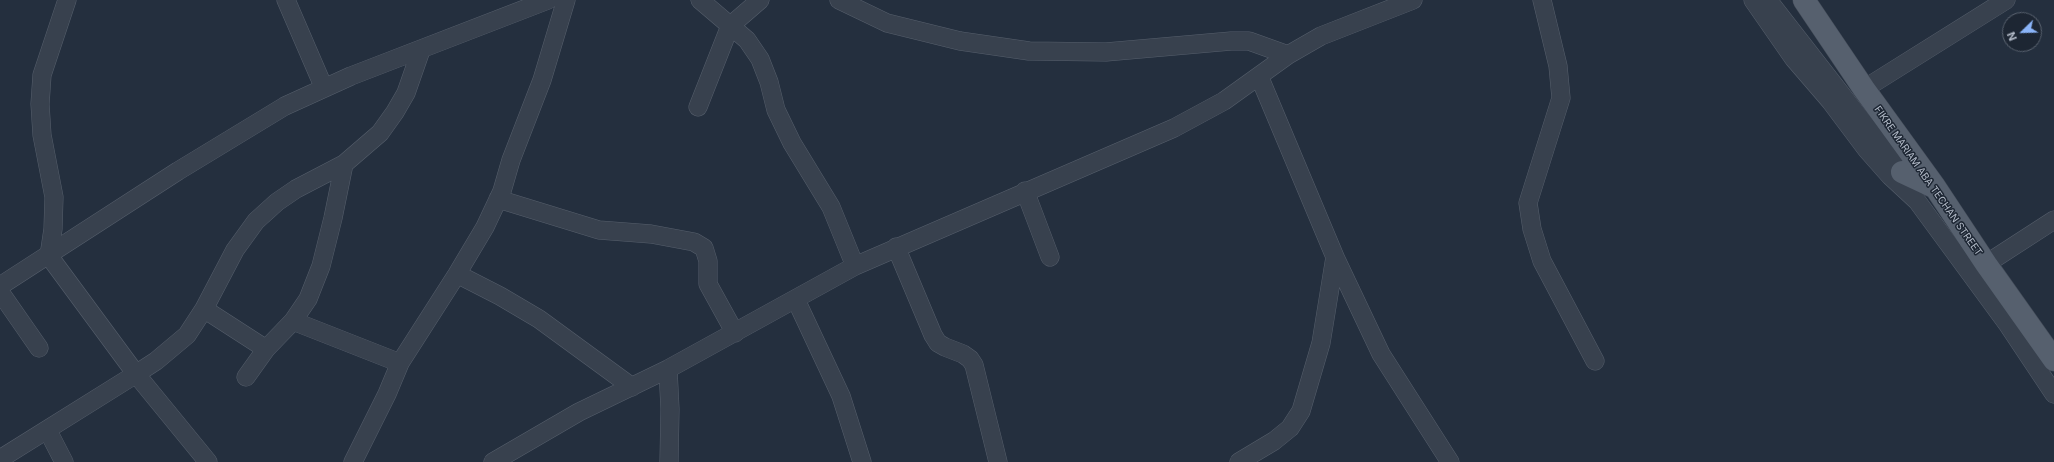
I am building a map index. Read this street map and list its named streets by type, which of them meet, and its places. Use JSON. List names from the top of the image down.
{
  "streets": {
    "main road": ["FIKRE MARIAM ABA TECHAN STREET"]
  },
  "north": "bottom left"
}
